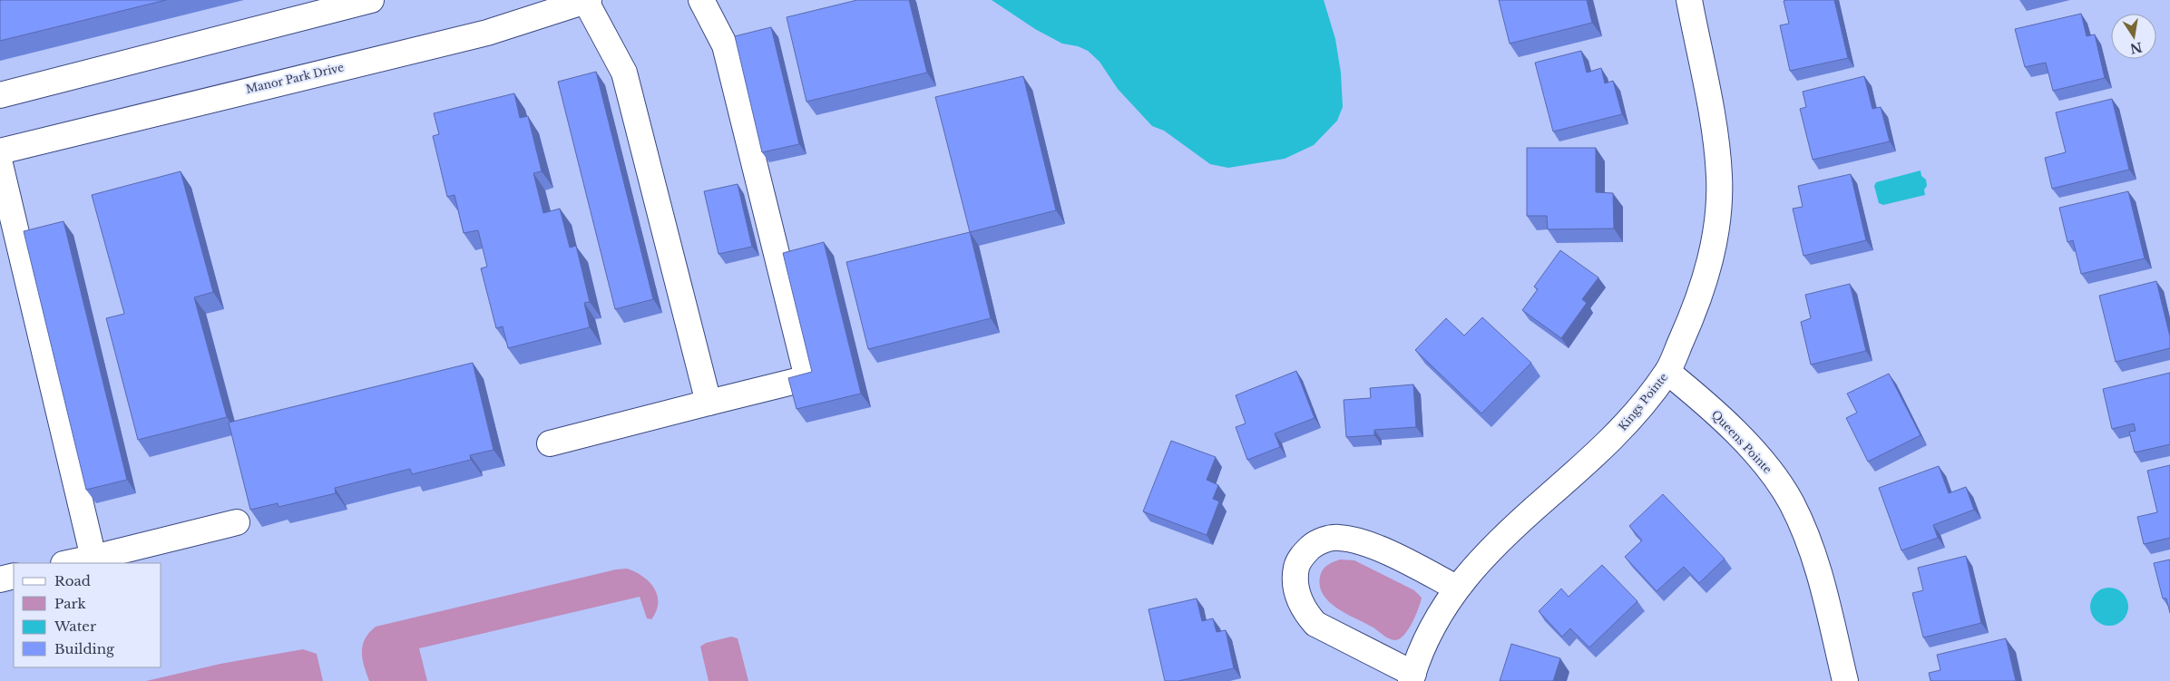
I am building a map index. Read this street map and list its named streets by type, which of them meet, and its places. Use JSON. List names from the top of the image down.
{
  "streets": {
    "street": ["Manor Park Drive", "Kings Pointe", "Queens Pointe"]
  },
  "crossings": [
    ["Kings Pointe", "Queens Pointe"]
  ],
  "legend": [
    "Road",
    "Park",
    "Water",
    "Building"
  ],
  "north": "bottom"
}
